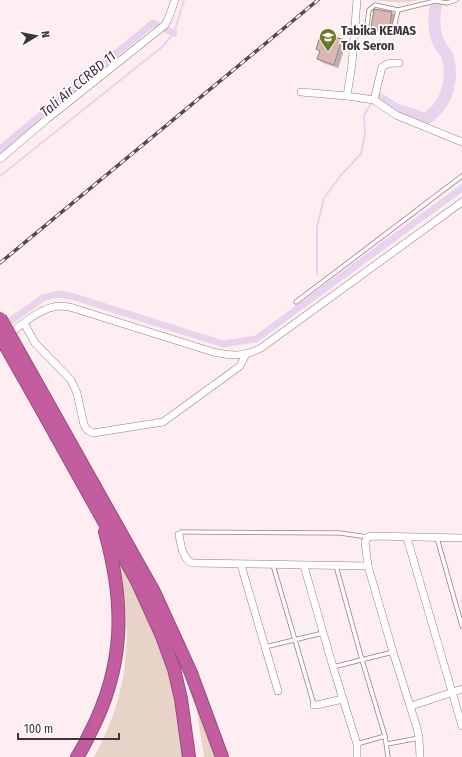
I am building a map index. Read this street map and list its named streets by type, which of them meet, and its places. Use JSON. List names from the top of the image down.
{
  "water": ["Tali Air CCRBD 11"],
  "places": {
    "school or university": ["Tabika KEMAS Tok Seron"]
  },
  "scale_bar": "100 m",
  "north": "right"
}
